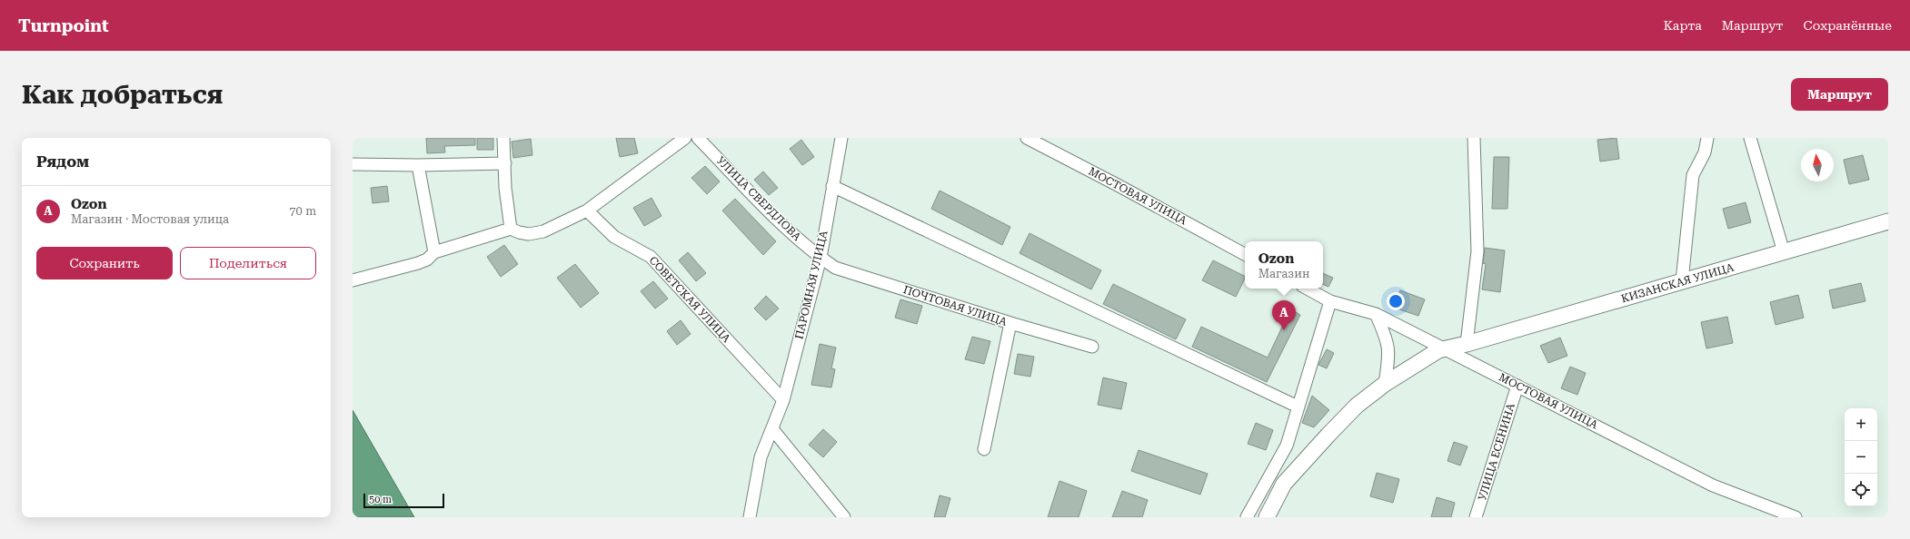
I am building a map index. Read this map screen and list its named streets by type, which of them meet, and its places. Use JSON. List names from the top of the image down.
{
  "streets": {
    "street": [
      "МОСТОВАЯ УЛИЦА",
      "УЛИЦА СВЕРДЛОВА",
      "КИЗАНСКАЯ УЛИЦА",
      "ПАРОМНАЯ УЛИЦА",
      "СОВЕТСКАЯ УЛИЦА",
      "ПОЧТОВАЯ УЛИЦА",
      "УЛИЦА ЕСЕНИНА"
    ]
  },
  "crossings": [
    ["МОСТОВАЯ УЛИЦА", "КИЗАНСКАЯ УЛИЦА"],
    ["МОСТОВАЯ УЛИЦА", "УЛИЦА ЕСЕНИНА"],
    ["УЛИЦА СВЕРДЛОВА", "ПАРОМНАЯ УЛИЦА"],
    ["УЛИЦА СВЕРДЛОВА", "ПОЧТОВАЯ УЛИЦА"],
    ["ПАРОМНАЯ УЛИЦА", "СОВЕТСКАЯ УЛИЦА"],
    ["ПАРОМНАЯ УЛИЦА", "ПОЧТОВАЯ УЛИЦА"]
  ],
  "scale_bar": "50 m",
  "north": "top",
  "page": {
    "header": "Turnpoint",
    "nav": ["Карта", "Маршрут", "Сохранённые"],
    "buttons": [
      "Маршрут",
      ["Сохранить", "Поделиться"]
    ],
    "title": "Как добраться",
    "heading": "Рядом",
    "list": [
      {
        "mark": "A",
        "name": "Ozon",
        "note": "Магазин · Мостовая улица",
        "value": "70 m"
      }
    ],
    "popup": ["Ozon", "Магазин"],
    "pins": "A",
    "map_buttons": ["+", "−"],
    "scale": "50 m"
  }
}
